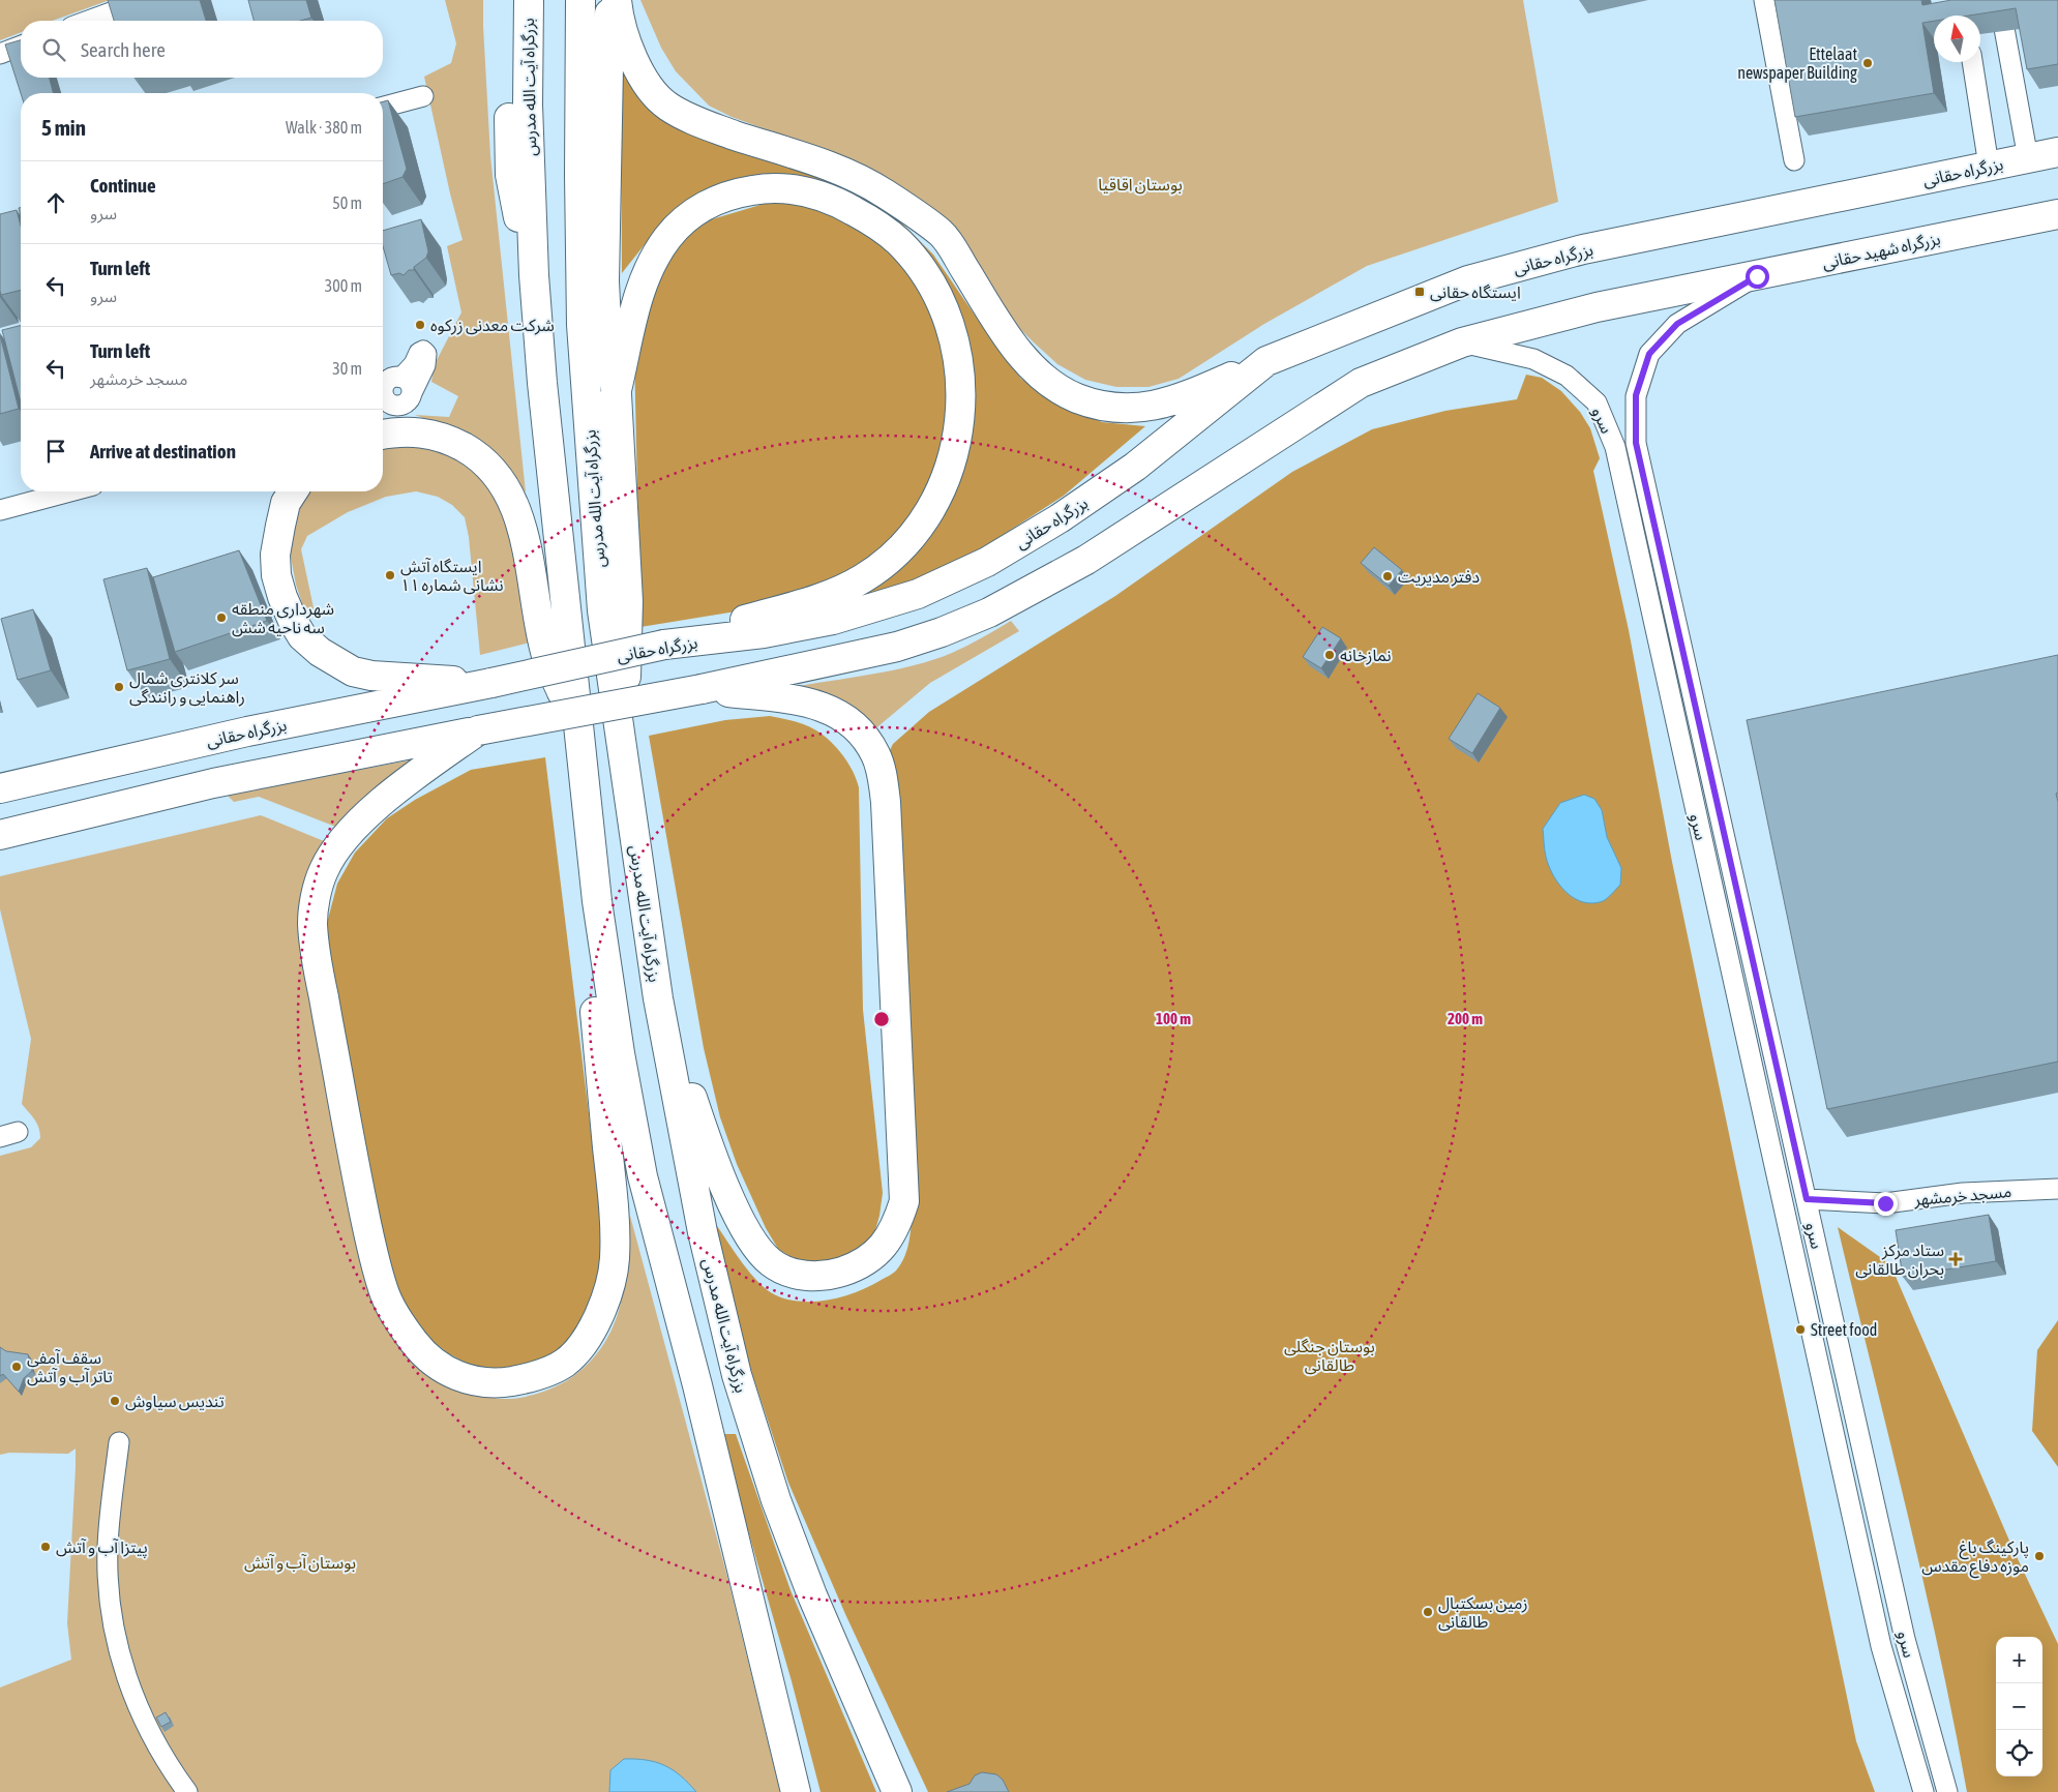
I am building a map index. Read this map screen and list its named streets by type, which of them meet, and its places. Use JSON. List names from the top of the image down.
{
  "streets": {
    "highway": ["بزرگراه آیت الله مدرس", "بزرگراه حقانی", "بزرگراه شهید حقانی"],
    "street": ["سرو", "مسجد خرمشهر"]
  },
  "crossings": [
    ["بزرگراه شهید حقانی", "سرو"],
    ["سرو", "مسجد خرمشهر"]
  ],
  "parks": ["بوستان اقاقیا", "بوستان جنگلی طالقانی", "بوستان آب و آتش"],
  "places": {
    "other": [
      "Ettelaat newspaper Building",
      "شرکت معدنی زرکوه",
      "ایستگاه آتش نشانی شماره ۱۱",
      "دفتر مدیریت",
      "شهرداری منطقه سه ناحیه شش",
      "نمازخانه",
      "سر کلانتری شمال راهنمایی و رانندگی",
      "Street food",
      "سقف آمفی تاتر آب و آتش",
      "تندیس سیاوش",
      "پیتزا آب و آتش",
      "پارکینگ باغ موزه دفاع مقدس",
      "زمین بسکتبال طالقانی"
    ],
    "transit": ["ایستگاه حقانی"],
    "health": ["ستاد مرکز بحران طالقانی"]
  },
  "north": "top",
  "page": {
    "search": "Search here",
    "heading": ["5 min", "Walk · 380 m"],
    "list": [
      ["Continue", "سرو", "50 m"],
      ["Turn left", "سرو", "300 m"],
      ["Turn left", "مسجد خرمشهر", "30 m"],
      "Arrive at destination"
    ],
    "map_buttons": ["+", "−"]
  },
  "rings": ["100 m", "200 m"]
}
